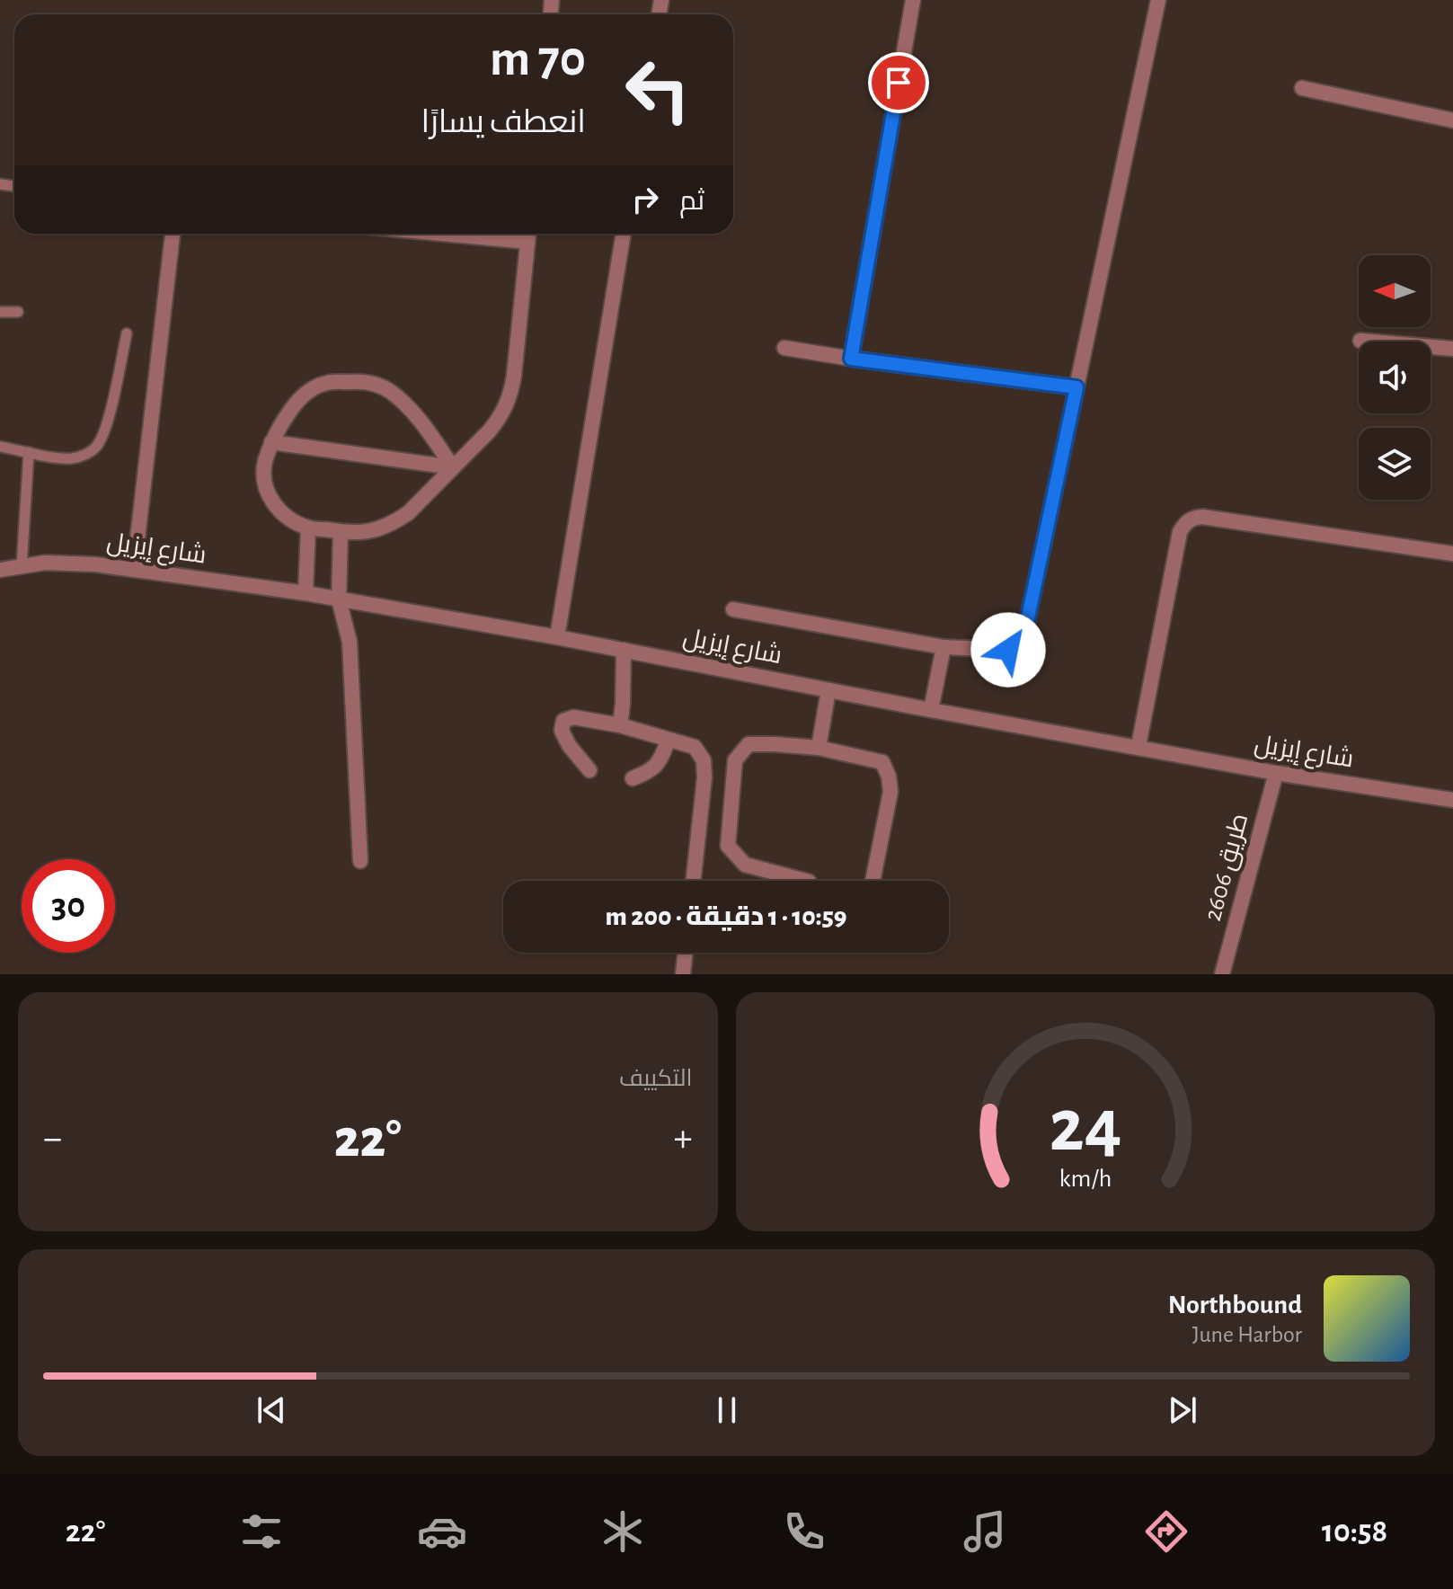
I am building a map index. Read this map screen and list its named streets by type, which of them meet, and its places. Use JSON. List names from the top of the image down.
{
  "streets": {
    "street": ["شارع إيزيل", "طريق 2606"]
  },
  "crossings": [
    ["شارع إيزيل", "طريق 2606"]
  ],
  "north": "left",
  "page": {
    "turn": ["70 m", "انعطف يسارًا"],
    "then": "ثم",
    "limit": "30",
    "trip": "10:59 · 1 دقيقة · 200 m",
    "tile": "التكييف",
    "heat": ["−", "22°", "+"],
    "song": ["Northbound", "June Harbor"],
    "tabs": ["10:58", "22°"],
    "gauge": ["24", "km/h"]
  }
}
